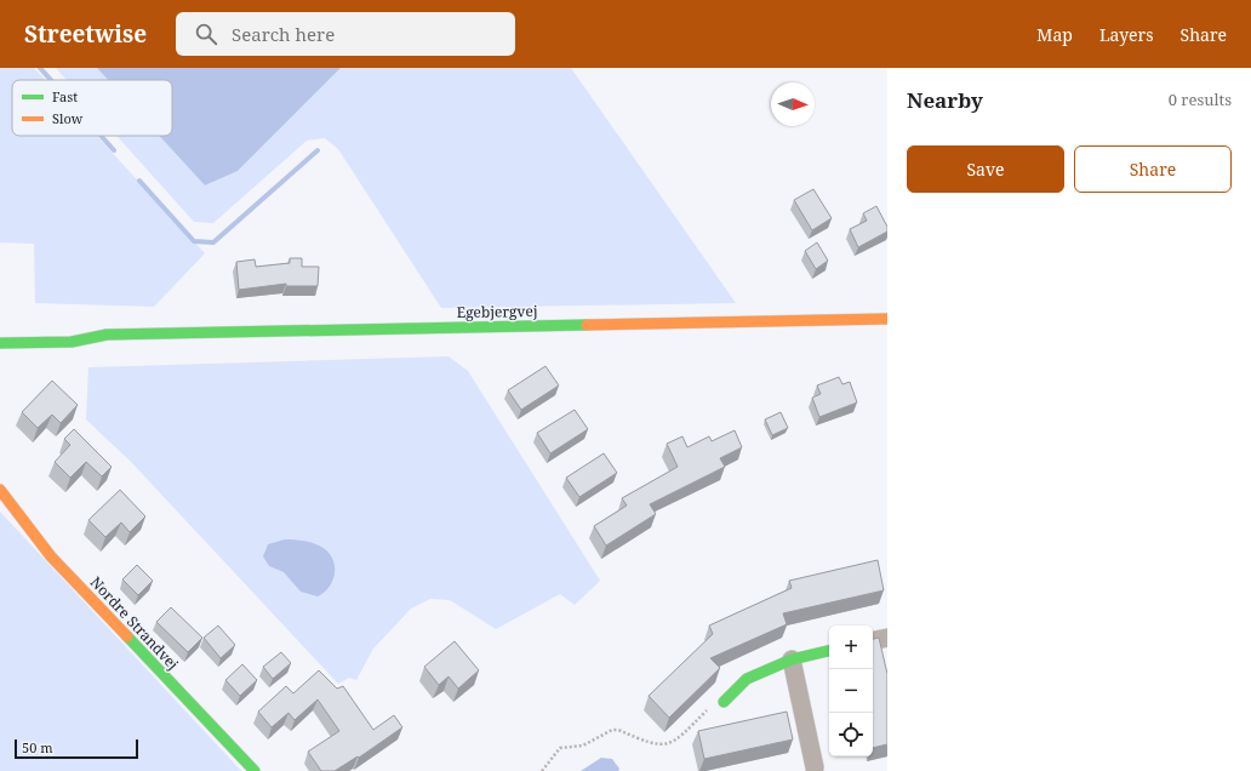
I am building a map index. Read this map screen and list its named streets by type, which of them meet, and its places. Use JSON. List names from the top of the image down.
{
  "streets": {
    "street": ["Egebjergvej", "Nordre Strandvej"]
  },
  "legend": ["Fast", "Slow"],
  "scale_bar": "50 m",
  "north": "right",
  "page": {
    "header": "Streetwise",
    "search": "Search here",
    "nav": ["Map", "Layers", "Share"],
    "heading": ["Nearby", "0 results"],
    "buttons": ["Save", "Share"],
    "map_buttons": ["+", "−"],
    "scale": "50 m"
  }
}
